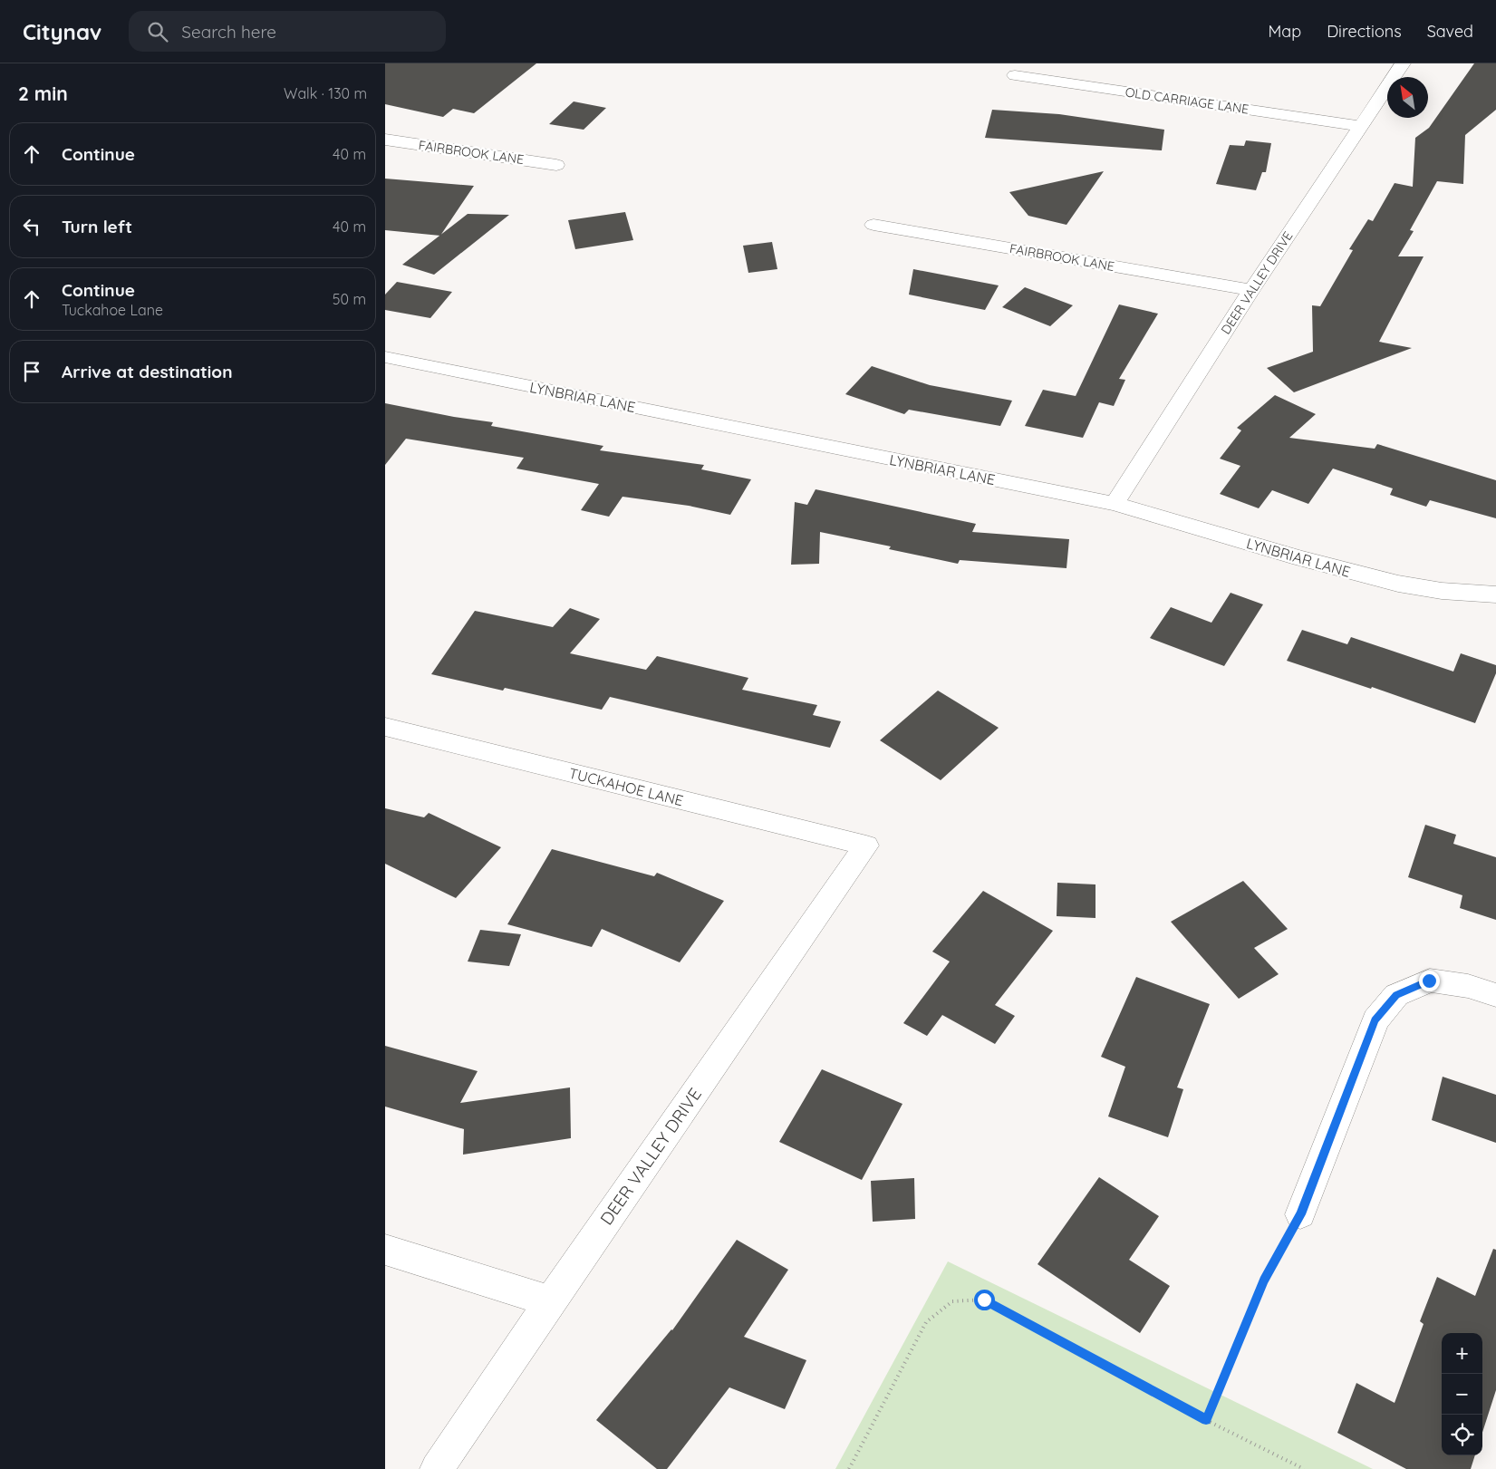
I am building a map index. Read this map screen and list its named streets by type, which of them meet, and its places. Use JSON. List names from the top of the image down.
{
  "streets": {
    "street": [
      "OLD CARRIAGE LANE",
      "FAIRBROOK LANE",
      "DEER VALLEY DRIVE",
      "LYNBRIAR LANE",
      "TUCKAHOE LANE"
    ]
  },
  "crossings": [
    ["OLD CARRIAGE LANE", "DEER VALLEY DRIVE"],
    ["FAIRBROOK LANE", "DEER VALLEY DRIVE"],
    ["DEER VALLEY DRIVE", "LYNBRIAR LANE"],
    ["DEER VALLEY DRIVE", "TUCKAHOE LANE"]
  ],
  "north": "top left",
  "page": {
    "header": "Citynav",
    "search": "Search here",
    "nav": ["Map", "Directions", "Saved"],
    "heading": ["2 min", "Walk · 130 m"],
    "list": [
      ["Continue", "40 m"],
      ["Turn left", "40 m"],
      ["Continue", "Tuckahoe Lane", "50 m"],
      "Arrive at destination"
    ],
    "map_buttons": ["+", "−"]
  }
}
